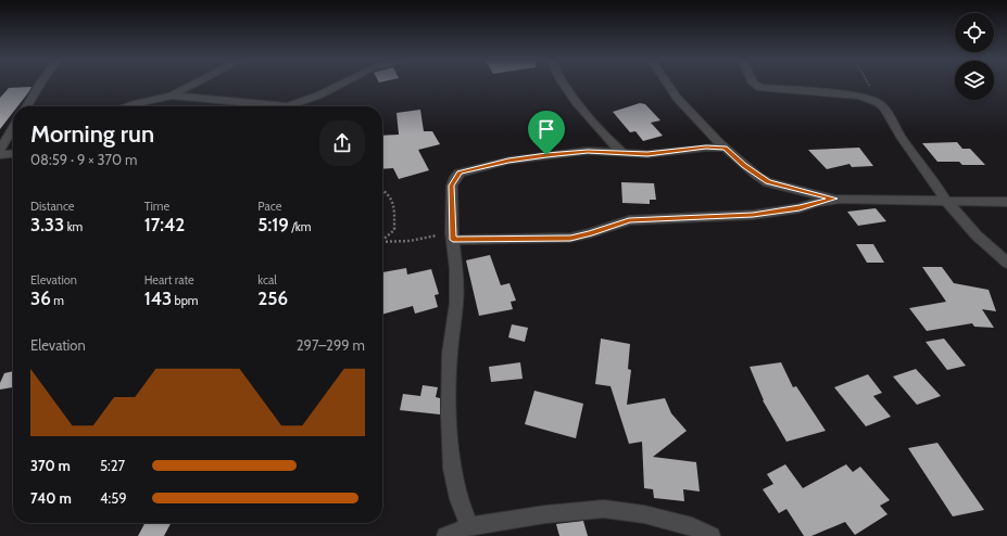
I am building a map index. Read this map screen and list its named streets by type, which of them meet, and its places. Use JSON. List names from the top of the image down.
{
  "page": {
    "heading": ["Morning run", "08:59 · 9 × 370 m"],
    "stats": [
      ["Distance", "3.33 km"],
      ["Time", "17:42"],
      ["Pace", "5:19 /km"],
      ["Elevation", "36 m"],
      ["Heart rate", "143 bpm"],
      ["kcal", "256"]
    ],
    "chart": ["Elevation", "297–299 m"],
    "list": [
      {
        "name": "370 m",
        "note": "5:27"
      },
      {
        "name": "740 m",
        "note": "4:59"
      }
    ]
  }
}
